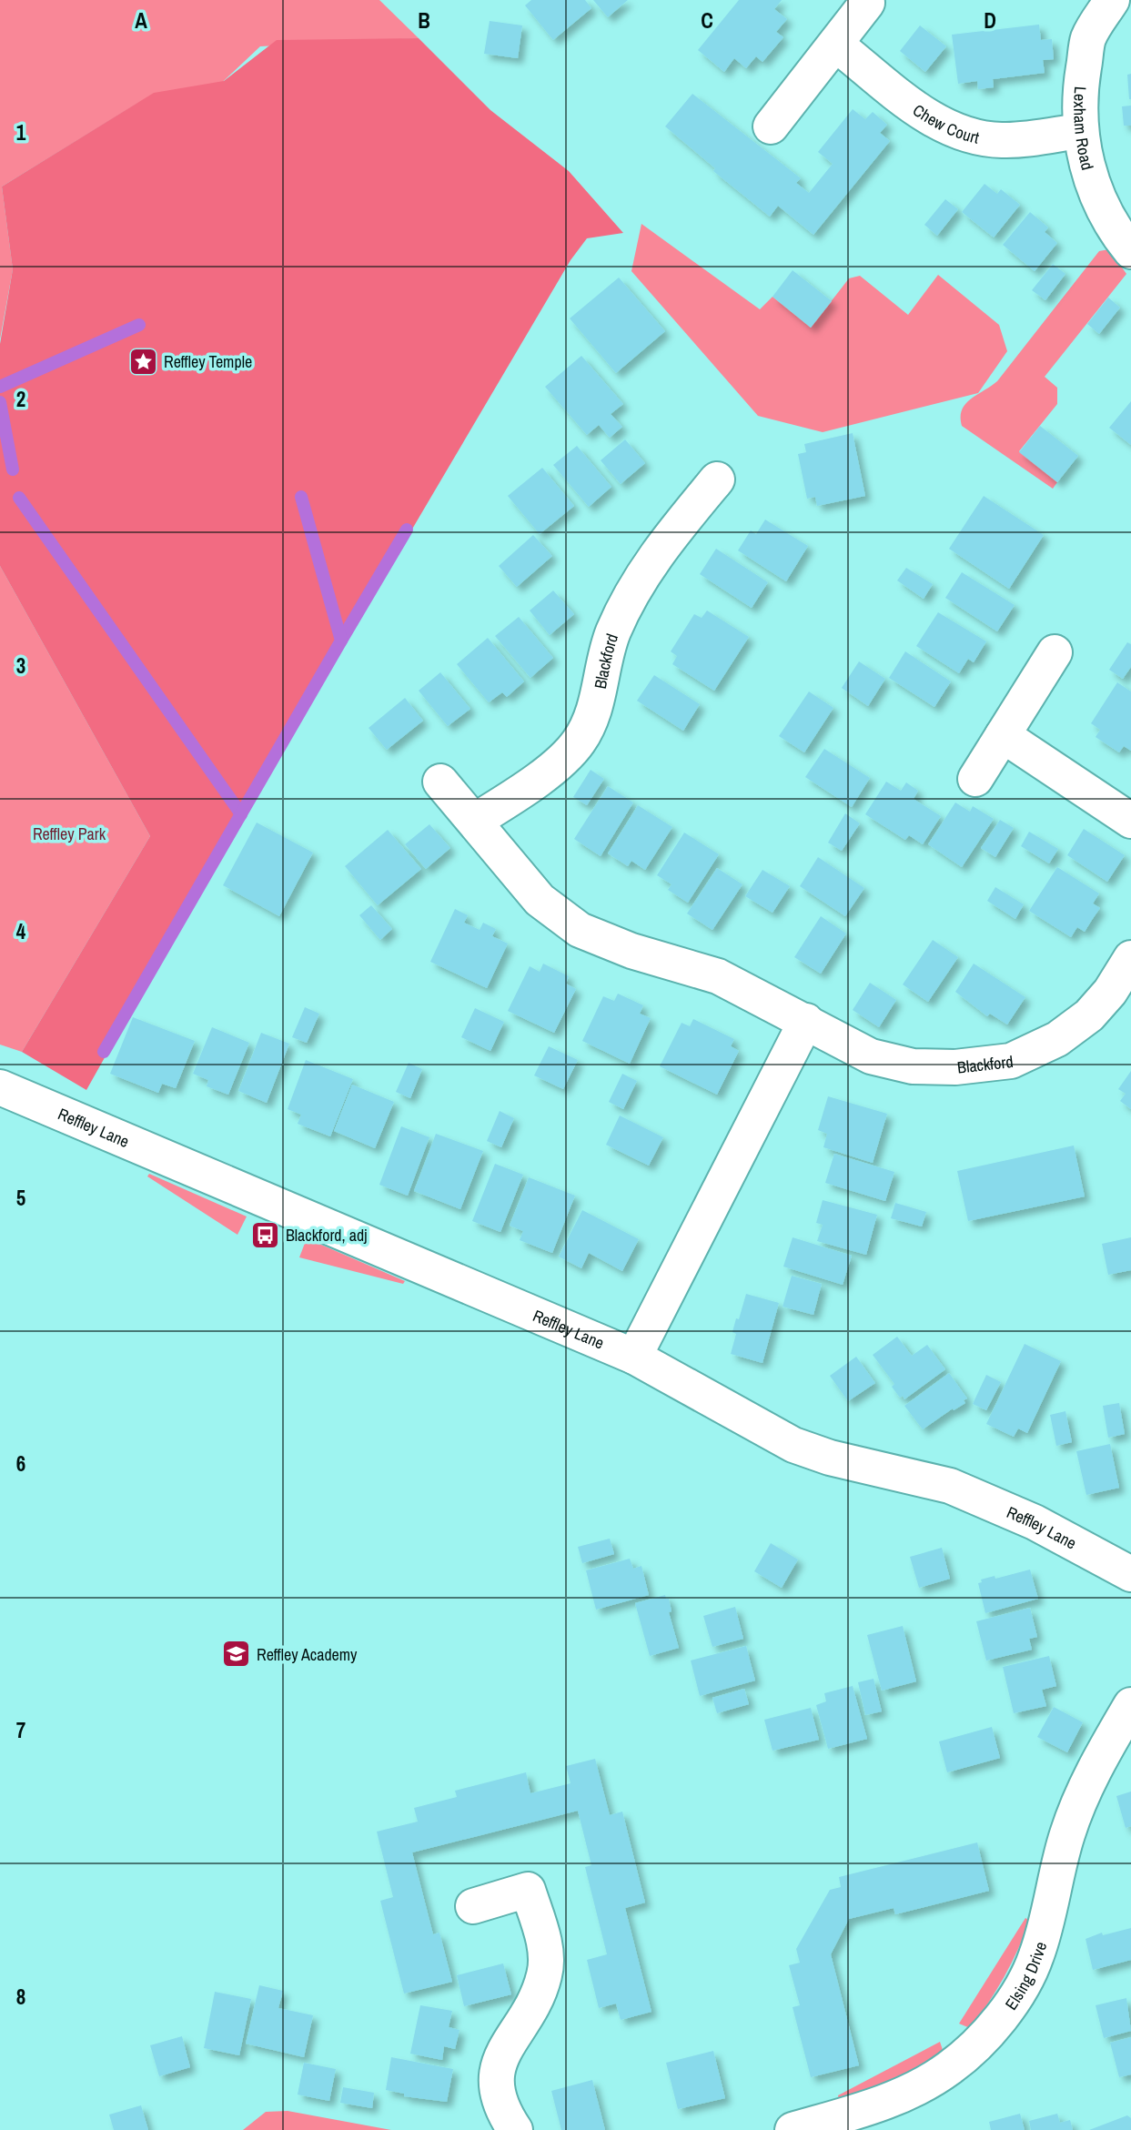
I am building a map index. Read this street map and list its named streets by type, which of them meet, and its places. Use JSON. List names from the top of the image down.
{
  "streets": {
    "street": [
      "Chew Court",
      "Lexham Road",
      "Blackford",
      "Reffley Lane",
      "Elsing Drive"
    ]
  },
  "crossings": [
    ["Chew Court", "Lexham Road"]
  ],
  "parks": ["Reffley Park"],
  "places": {
    "place": ["Reffley Temple"],
    "bus stop": ["Blackford, adj"],
    "school or university": ["Reffley Academy"]
  },
  "grid": {
    "columns": [
      "A",
      "B",
      "C",
      "D"
    ],
    "rows": [
      "1",
      "2",
      "3",
      "4",
      "5",
      "6",
      "7",
      "8"
    ]
  }
}
